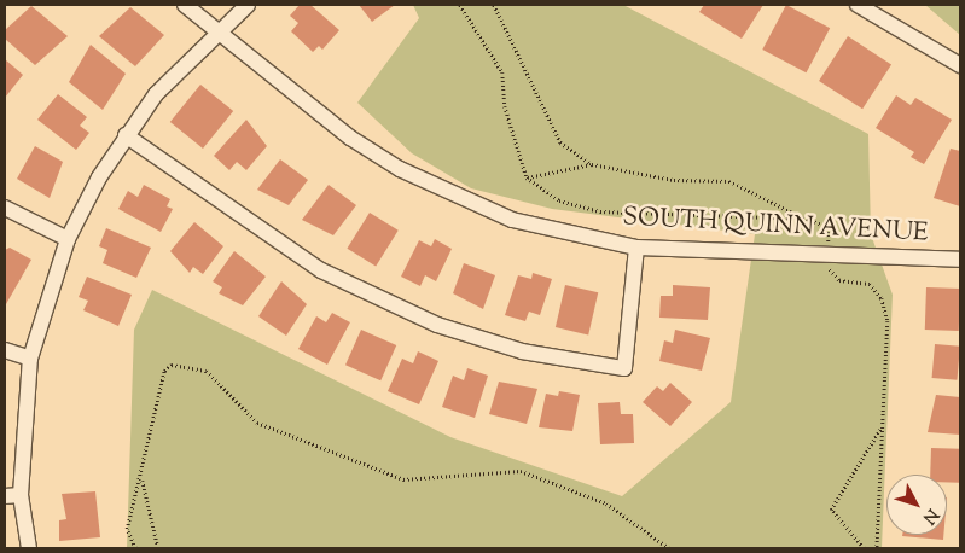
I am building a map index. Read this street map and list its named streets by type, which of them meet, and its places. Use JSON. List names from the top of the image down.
{
  "streets": {
    "street": ["SOUTH QUINN AVENUE"]
  },
  "north": "bottom right"
}
